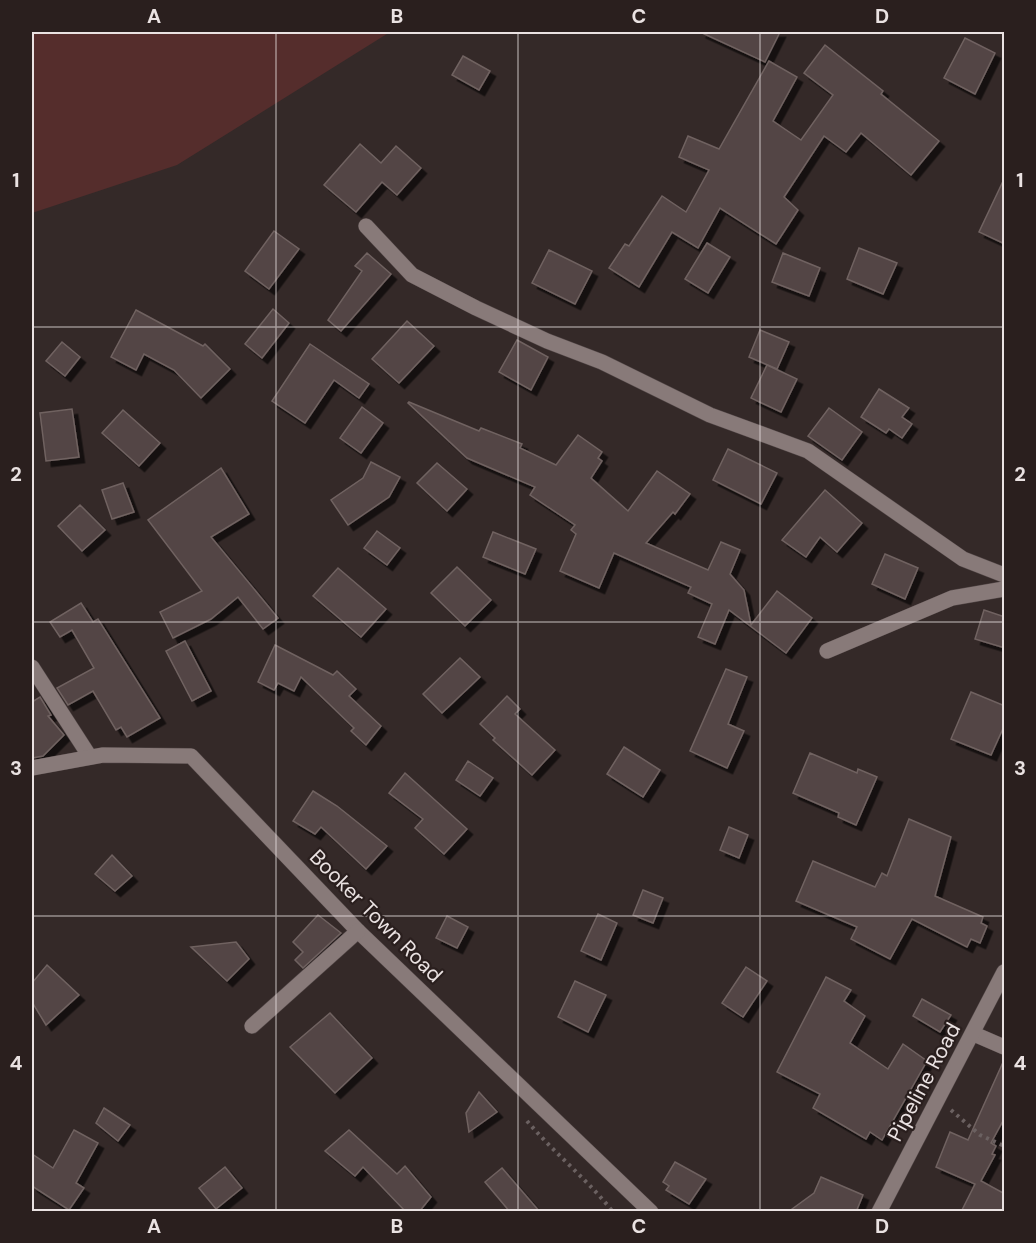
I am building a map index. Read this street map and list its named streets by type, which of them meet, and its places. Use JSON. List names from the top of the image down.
{
  "streets": {
    "street": ["Booker Town Road", "Pipeline Road"]
  },
  "grid": {
    "columns": [
      "A",
      "B",
      "C",
      "D"
    ],
    "rows": [
      "1",
      "2",
      "3",
      "4"
    ]
  }
}
